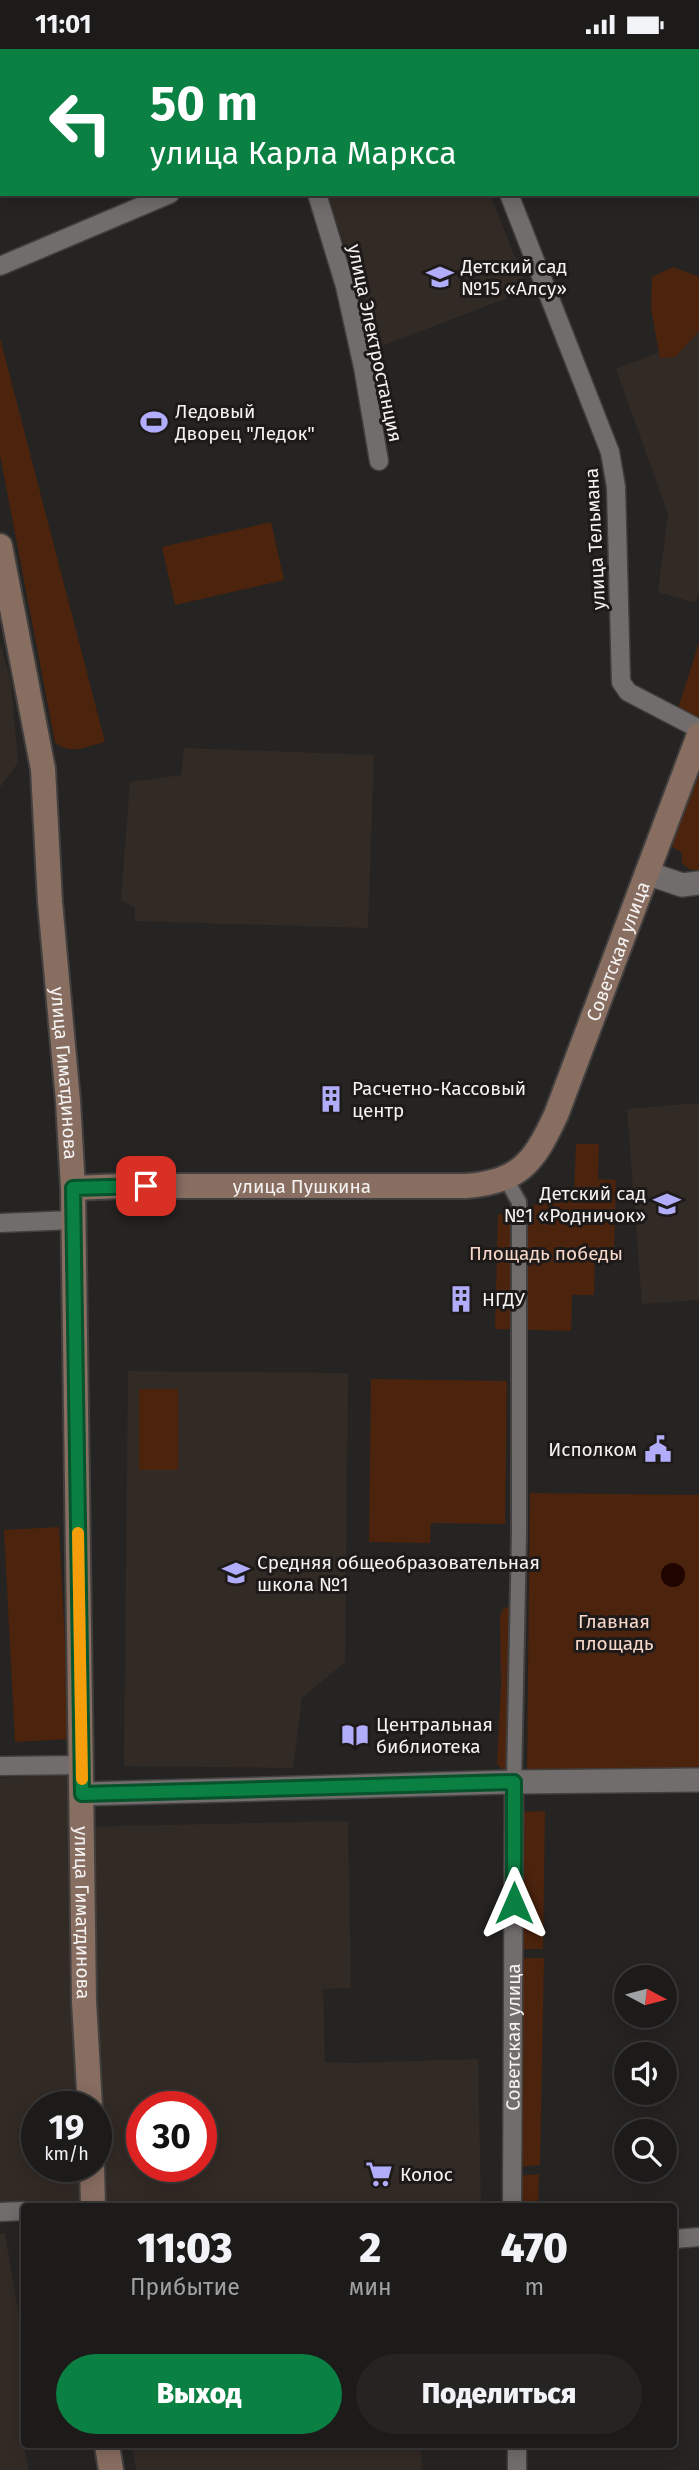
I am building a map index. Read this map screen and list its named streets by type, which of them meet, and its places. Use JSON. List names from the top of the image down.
{
  "streets": {
    "main road": ["Советская улица", "улица Гиматдинова", "улица Пушкина"],
    "street": ["улица Электростанция", "улица Тельмана"]
  },
  "crossings": [
    ["Советская улица", "улица Пушкина"],
    ["улица Гиматдинова", "улица Пушкина"]
  ],
  "parks": ["Площадь победы", "Главная площадь"],
  "places": {
    "school or university": ["Детский сад №15 «Алсу»", "Детский сад №1 «Родничок»", "Средняя общеобразовательная школа №1"],
    "sports": ["Ледовый Дворец \"Ледок\""],
    "building": ["Расчетно-Кассовый центр", "НГДУ"],
    "public building": ["Исполком"],
    "library": ["Центральная библиотека"],
    "supermarket": ["Колос"]
  },
  "north": "right",
  "page": {
    "status": "11:01",
    "turn": ["50 m", "улица Карла Маркса"],
    "speed": "19 km/h",
    "limit": "30",
    "eta": [
      "11:03",
      "Прибытие",
      "2",
      "мин",
      "470",
      "m"
    ],
    "buttons": ["Выход", "Поделиться"]
  }
}
